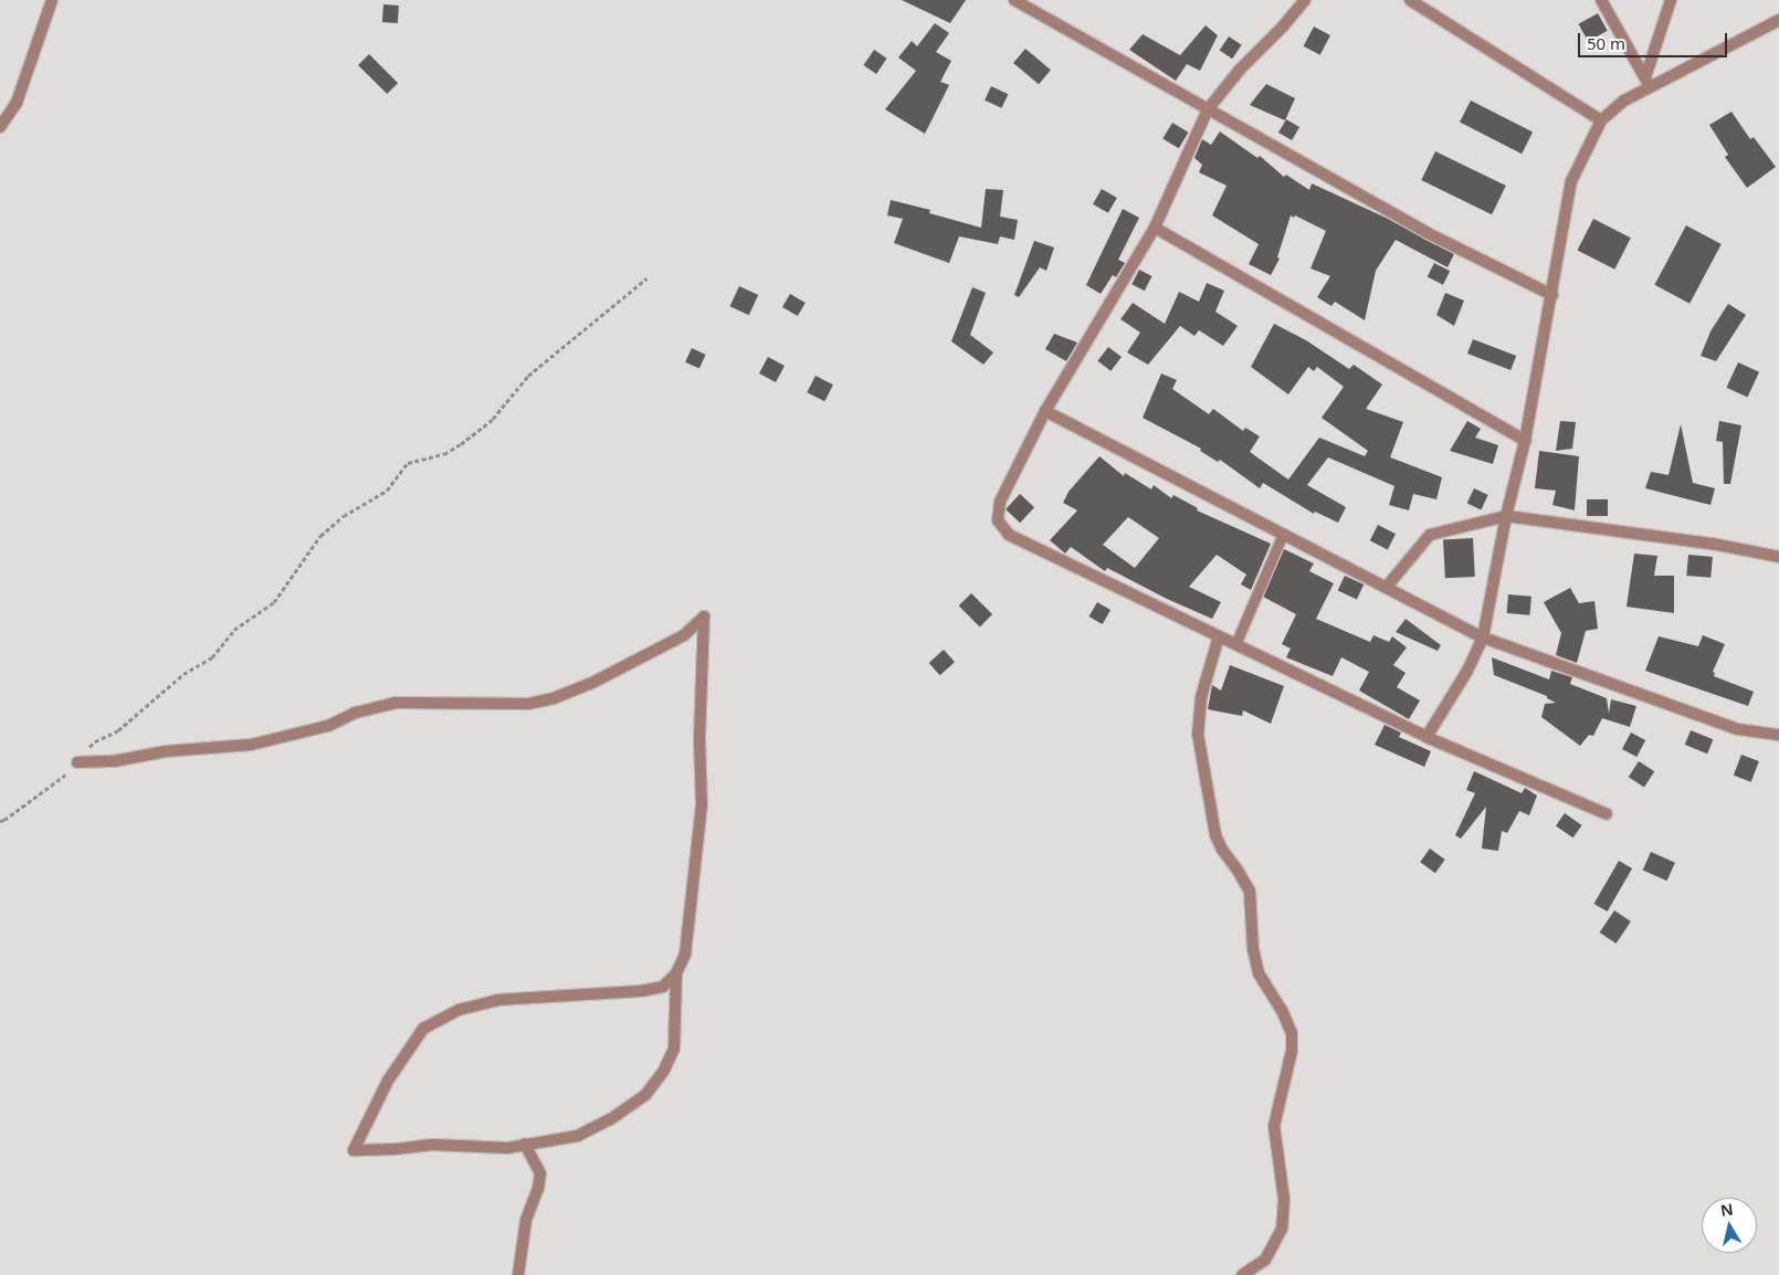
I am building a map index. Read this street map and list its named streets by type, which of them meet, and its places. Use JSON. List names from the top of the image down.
{
  "scale_bar": "50 m",
  "north": "top"
}
